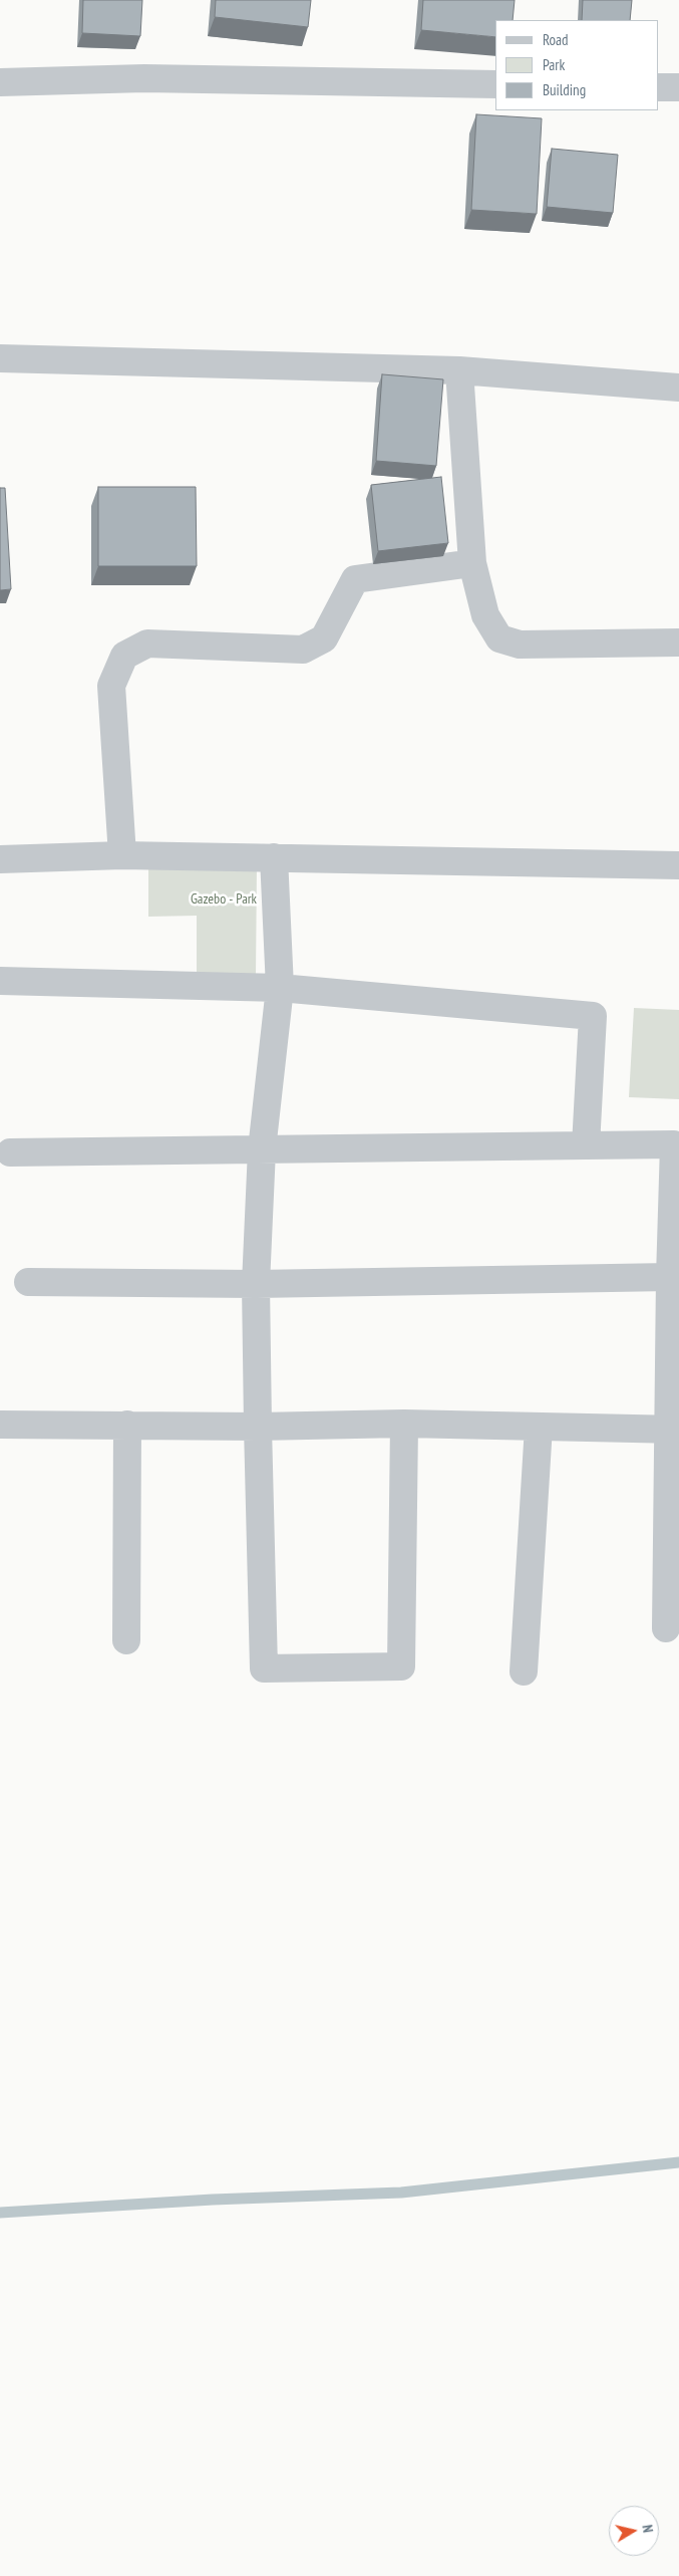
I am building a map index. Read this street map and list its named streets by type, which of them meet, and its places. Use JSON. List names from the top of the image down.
{
  "parks": ["Gazebo - Park"],
  "legend": ["Road", "Park", "Building"],
  "north": "right"
}
